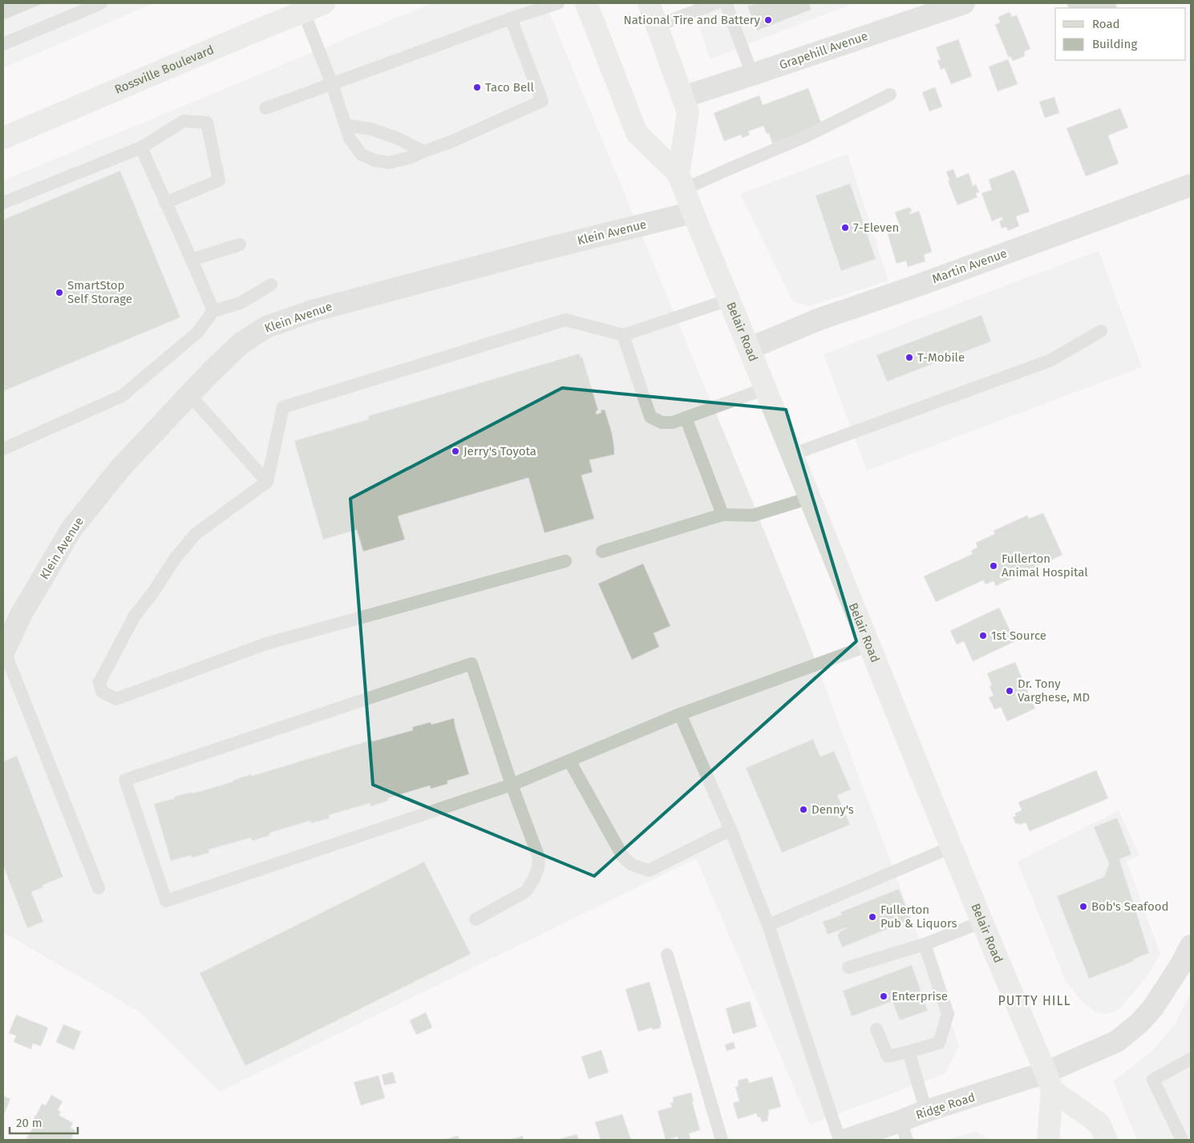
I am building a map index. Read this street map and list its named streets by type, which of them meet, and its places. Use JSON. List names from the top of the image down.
{
  "streets": {
    "main road": ["Rossville Boulevard", "Belair Road"],
    "street": [
      "Grapehill Avenue",
      "Klein Avenue",
      "Martin Avenue",
      "Ridge Road"
    ]
  },
  "crossings": [
    ["Grapehill Avenue", "Belair Road"],
    ["Klein Avenue", "Belair Road"],
    ["Martin Avenue", "Belair Road"],
    ["Belair Road", "Ridge Road"]
  ],
  "districts": ["PUTTY HILL"],
  "places": [
    "National Tire and Battery",
    "Taco Bell",
    "7-Eleven",
    "SmartStop Self Storage",
    "T-Mobile",
    "Jerry's Toyota",
    "Fullerton Animal Hospital",
    "1st Source",
    "Dr. Tony Varghese, MD",
    "Denny's",
    "Bob's Seafood",
    "Fullerton Pub & Liquors",
    "Enterprise"
  ],
  "legend": ["Road", "Building"],
  "scale_bar": "20 m"
}
